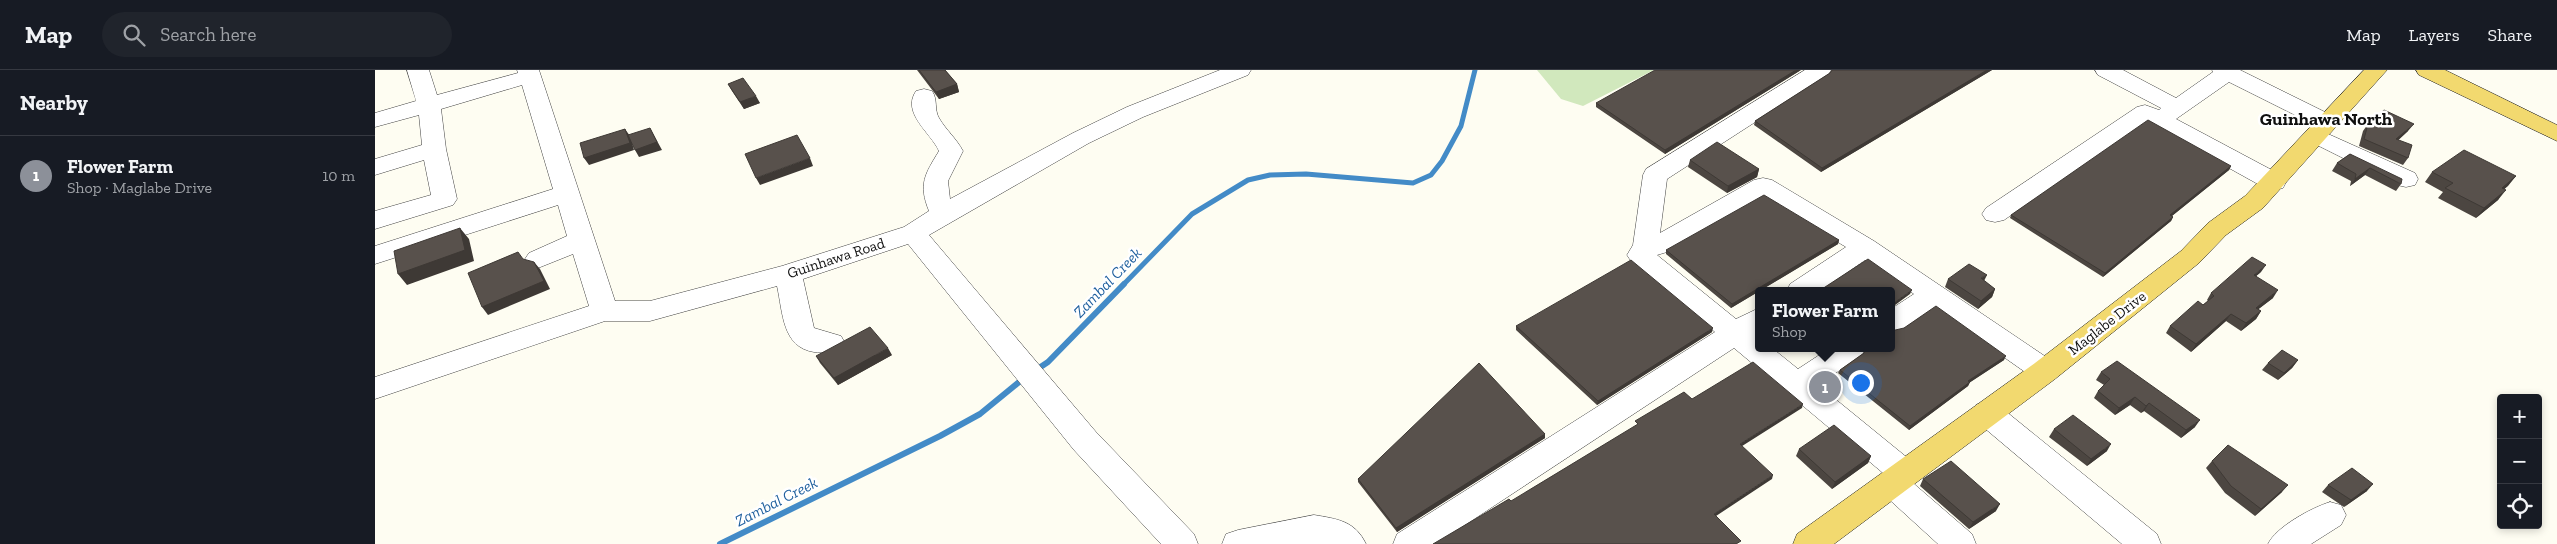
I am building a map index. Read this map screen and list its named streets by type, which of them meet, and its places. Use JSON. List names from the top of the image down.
{
  "streets": {
    "main road": ["Maglabe Drive"],
    "street": ["Guinhawa Road"]
  },
  "districts": ["Guinhawa North"],
  "water": ["Zambal Creek"],
  "page": {
    "header": "Map",
    "search": "Search here",
    "nav": ["Map", "Layers", "Share"],
    "heading": "Nearby",
    "list": [
      {
        "mark": "1",
        "name": "Flower Farm",
        "note": "Shop · Maglabe Drive",
        "value": "10 m"
      }
    ],
    "popup": ["Flower Farm", "Shop"],
    "pins": "1",
    "map_buttons": ["+", "−"]
  }
}
